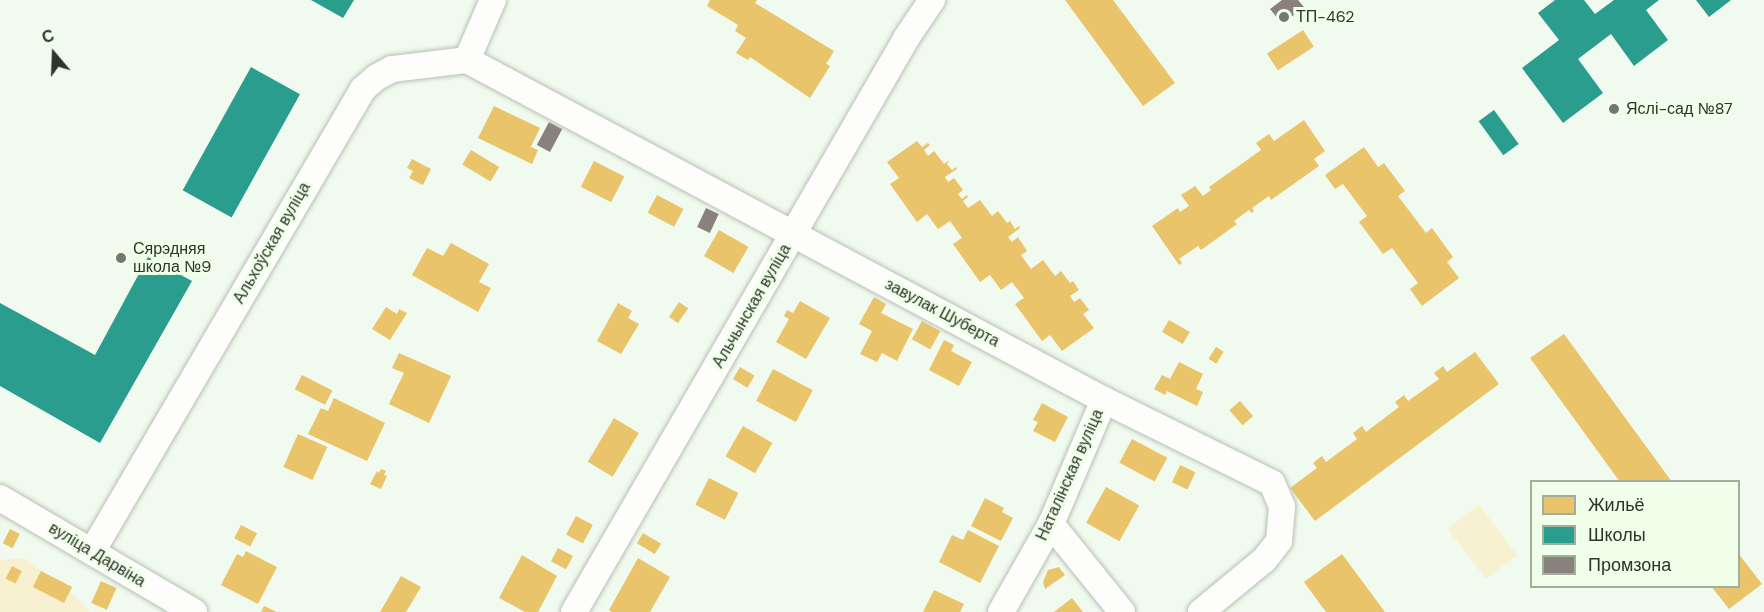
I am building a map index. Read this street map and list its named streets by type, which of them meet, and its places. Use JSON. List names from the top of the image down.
{
  "streets": {
    "street": [
      "Альхоўская вуліца",
      "Альчынская вуліца",
      "завулак Шуберта",
      "Наталінская вуліца",
      "вуліца Дарвіна"
    ]
  },
  "crossings": [
    ["Альхоўская вуліца", "завулак Шуберта"],
    ["Альхоўская вуліца", "вуліца Дарвіна"],
    ["Альчынская вуліца", "завулак Шуберта"],
    ["завулак Шуберта", "Наталінская вуліца"]
  ],
  "places": ["ТП-462", "Яслі-сад №87", "Сярэдняя школа №9"],
  "legend": ["Жильё", "Школы", "Промзона"],
  "north": "top"
}
